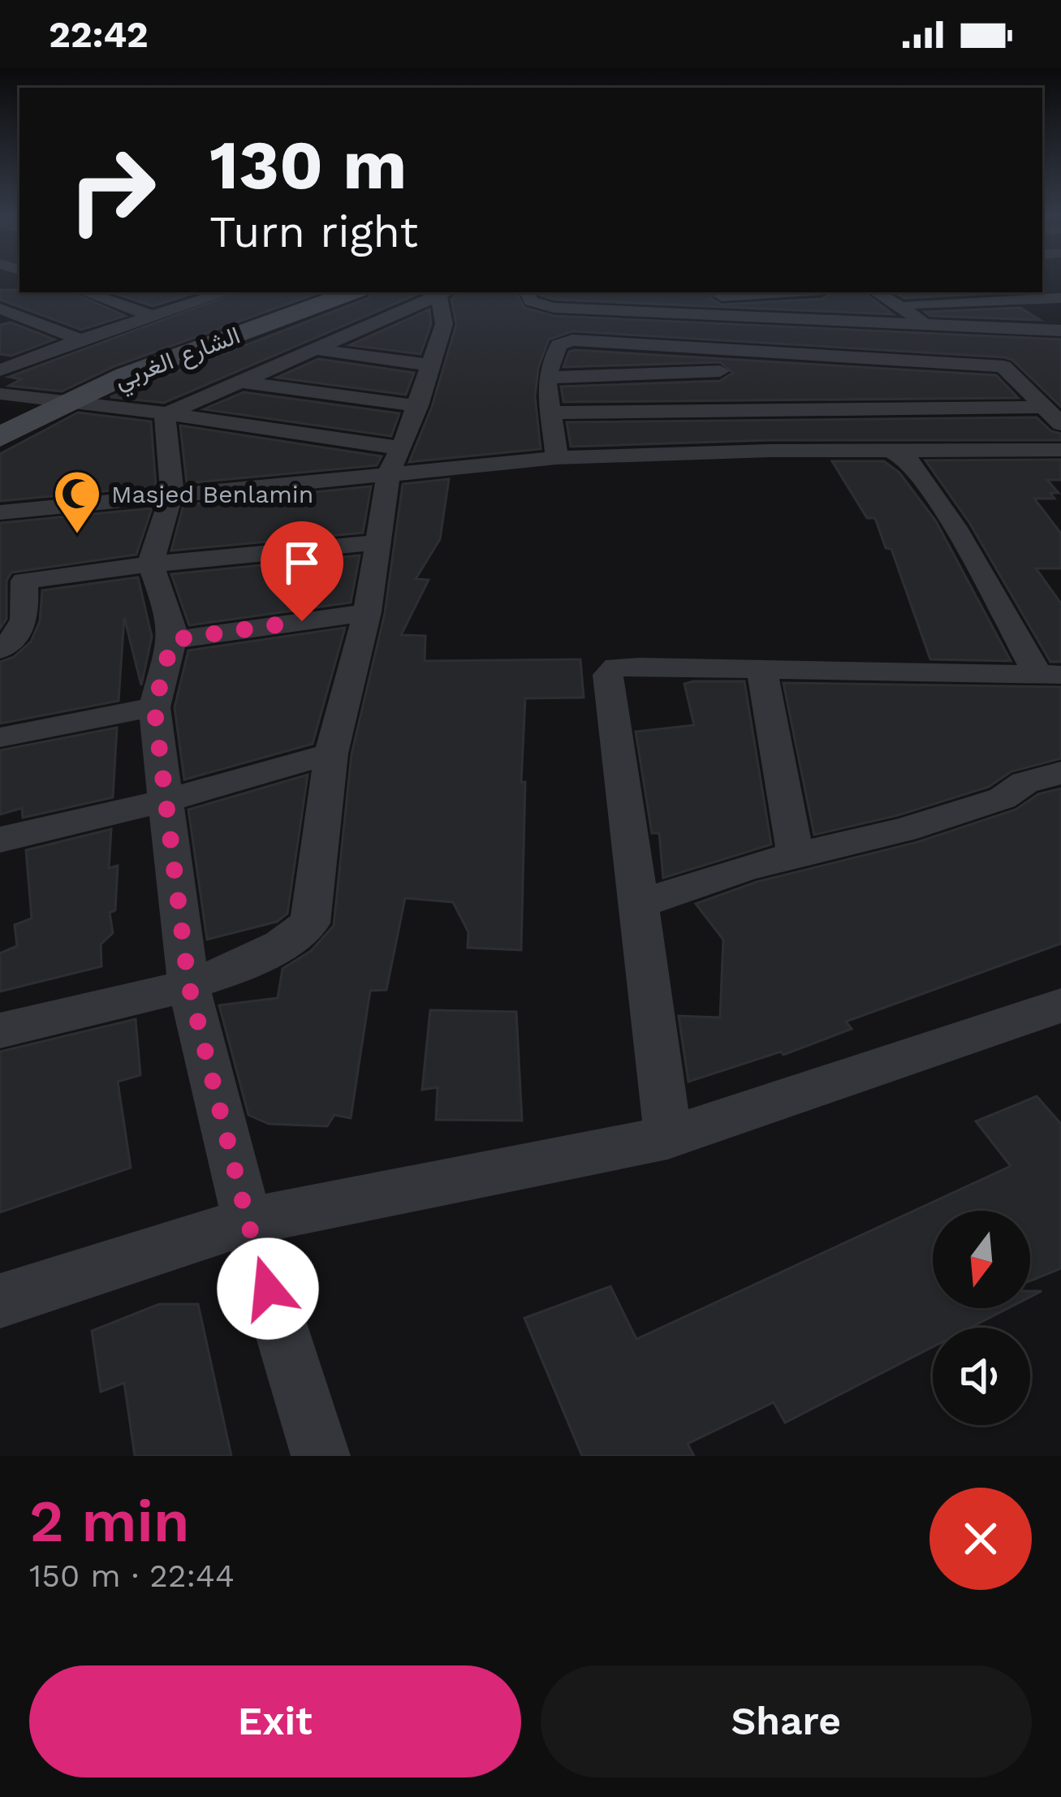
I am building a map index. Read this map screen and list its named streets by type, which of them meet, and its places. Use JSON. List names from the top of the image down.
{
  "streets": {
    "street": ["الشارع الغربي"]
  },
  "places": {
    "mosque": ["Masjed Benlamin"]
  },
  "north": "bottom",
  "page": {
    "status": "22:42",
    "turn": ["130 m", "Turn right"],
    "heading": ["2 min", "150 m · 22:44"],
    "buttons": ["Exit", "Share"]
  }
}
